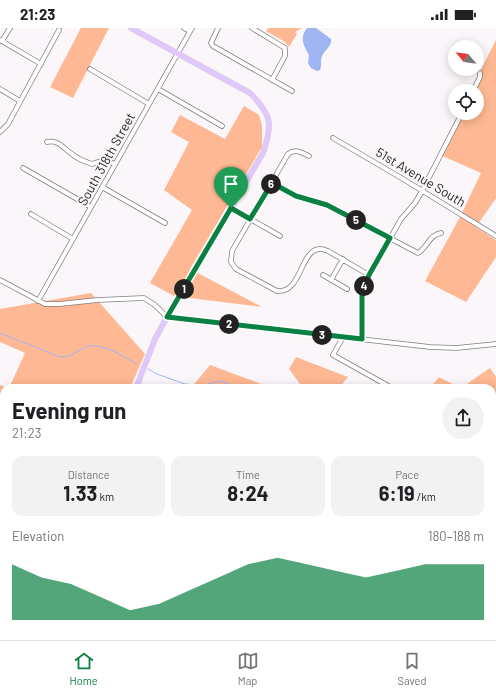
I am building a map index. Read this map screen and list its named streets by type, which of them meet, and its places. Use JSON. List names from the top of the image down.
{
  "streets": {
    "street": ["South 318th Street", "51st Avenue South"]
  },
  "north": "top left",
  "page": {
    "status": "21:23",
    "pins": [
      "6",
      "5",
      "4",
      "1",
      "2",
      "3"
    ],
    "heading": ["Evening run", "21:23"],
    "stats": [
      ["Distance", "1.33 km"],
      ["Time", "8:24"],
      ["Pace", "6:19 /km"]
    ],
    "chart": ["Elevation", "180–188 m"],
    "tabs": ["Home", "Map", "Saved"]
  }
}
